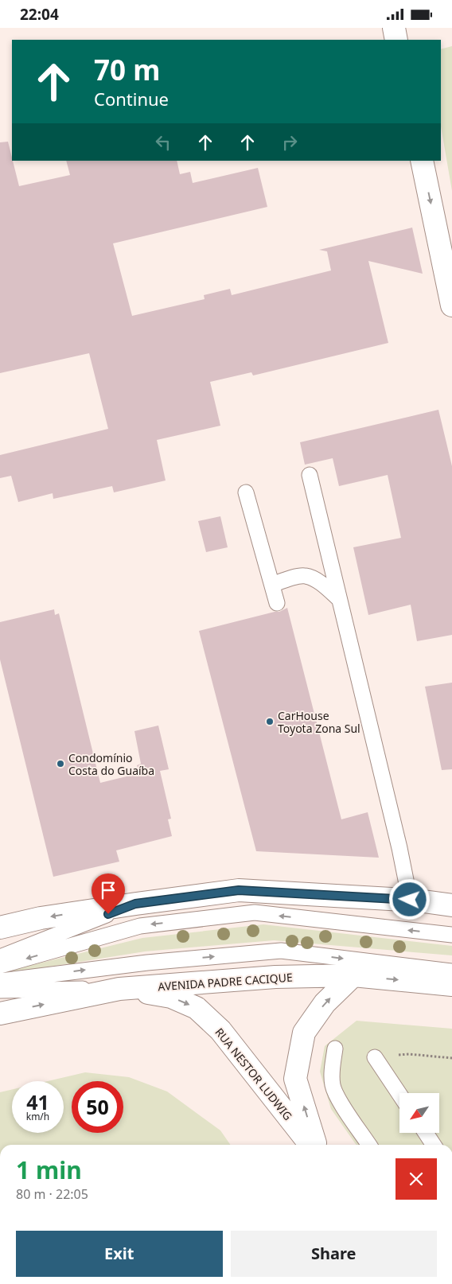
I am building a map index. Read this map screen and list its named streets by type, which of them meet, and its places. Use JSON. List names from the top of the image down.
{
  "streets": {
    "main road": ["AVENIDA PADRE CACIQUE", "RUA NESTOR LUDWIG"]
  },
  "crossings": [
    ["AVENIDA PADRE CACIQUE", "RUA NESTOR LUDWIG"]
  ],
  "places": ["CarHouse Toyota Zona Sul", "Condomínio Costa do Guaíba"],
  "north": "bottom left",
  "page": {
    "status": "22:04",
    "turn": ["70 m", "Continue"],
    "speed": "41 km/h",
    "limit": "50",
    "heading": ["1 min", "80 m · 22:05"],
    "buttons": ["Exit", "Share"]
  }
}
